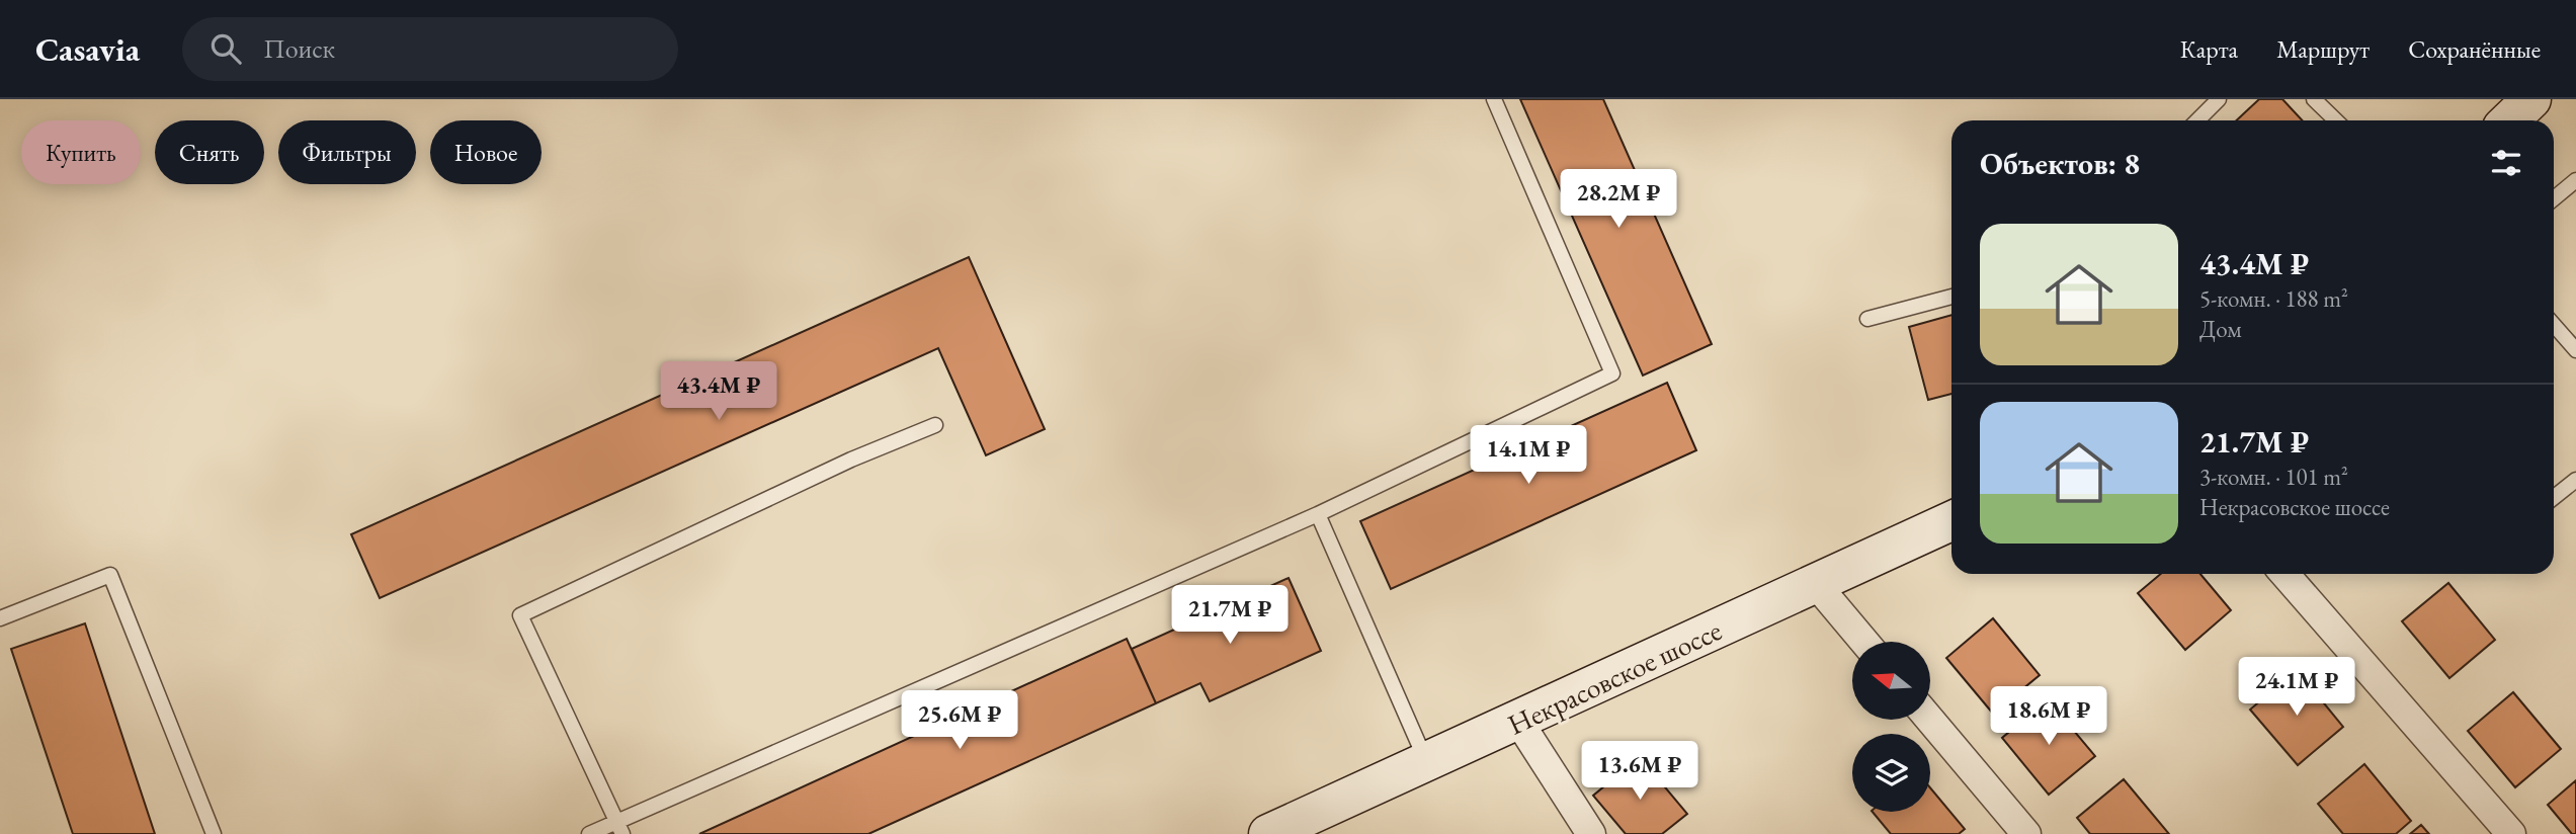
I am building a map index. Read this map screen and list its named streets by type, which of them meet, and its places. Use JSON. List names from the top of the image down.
{
  "streets": {
    "main road": ["Некрасовское шоссе"]
  },
  "north": "left",
  "page": {
    "header": "Casavia",
    "search": "Поиск",
    "nav": ["Карта", "Маршрут", "Сохранённые"],
    "chip": [
      "Купить",
      "Снять",
      "Фильтры",
      "Новое"
    ],
    "heading": "Объектов: 8",
    "price": [
      "28.2M ₽",
      "43.4M ₽",
      "14.1M ₽",
      "21.7M ₽",
      "24.1M ₽",
      "18.6M ₽",
      "25.6M ₽",
      "13.6M ₽"
    ],
    "list": [
      {
        "name": "43.4M ₽",
        "note": "5-комн. · 188 m² · Дом"
      },
      {
        "name": "21.7M ₽",
        "note": "3-комн. · 101 m² · Некрасовское шоссе"
      }
    ]
  }
}
